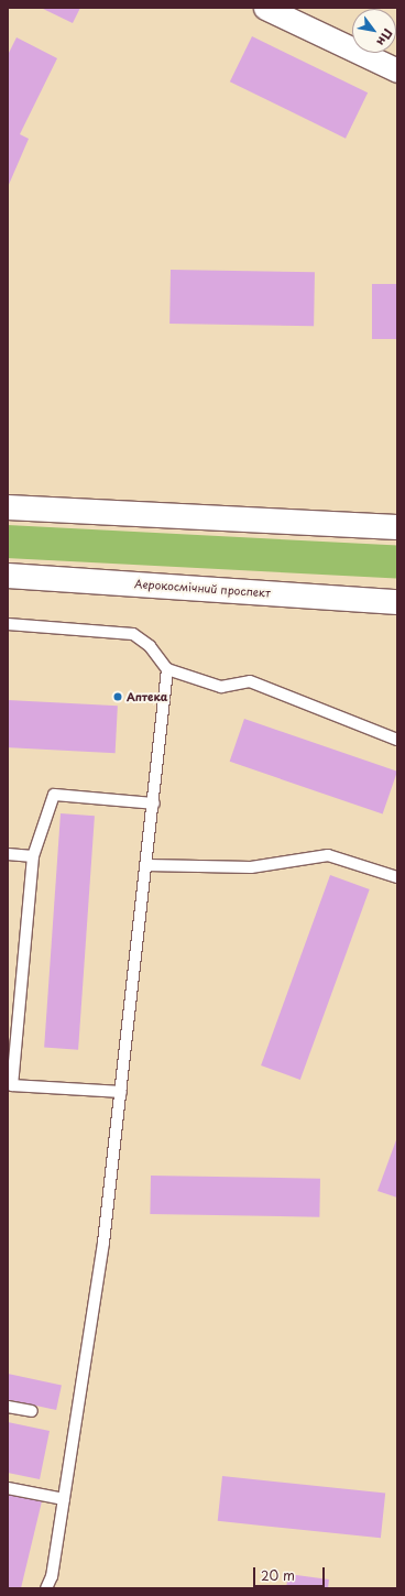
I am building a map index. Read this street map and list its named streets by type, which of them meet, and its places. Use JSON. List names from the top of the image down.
{
  "streets": {
    "main road": ["Аерокосмічний проспект"]
  },
  "places": ["Аптека"],
  "scale_bar": "20 m",
  "north": "bottom right"
}
